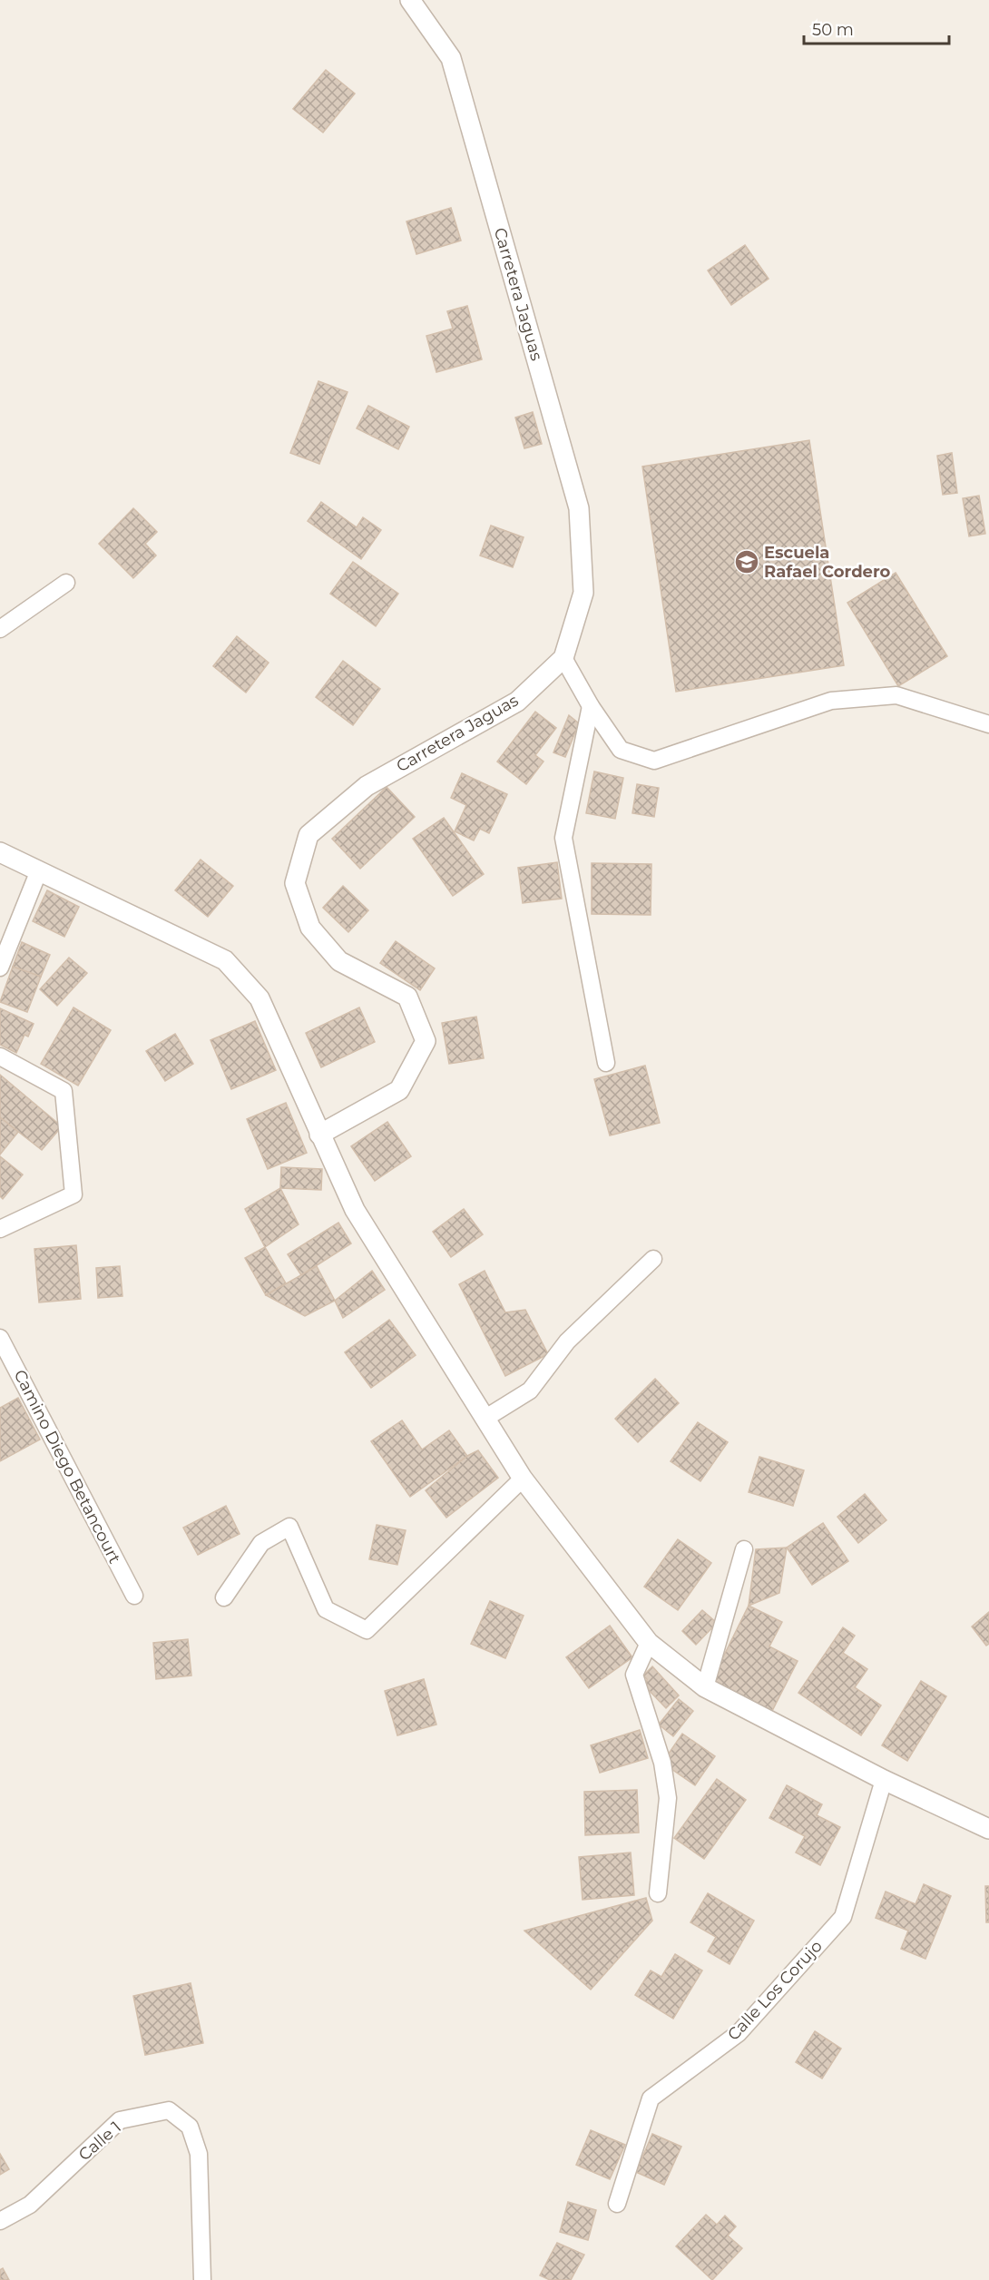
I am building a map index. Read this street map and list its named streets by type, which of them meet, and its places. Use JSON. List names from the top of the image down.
{
  "streets": {
    "street": [
      "Carretera Jaguas",
      "Camino Diego Betancourt",
      "Calle Los Corujo",
      "Calle 1"
    ]
  },
  "places": {
    "school or university": ["Escuela Rafael Cordero"]
  },
  "scale_bar": "50 m"
}
